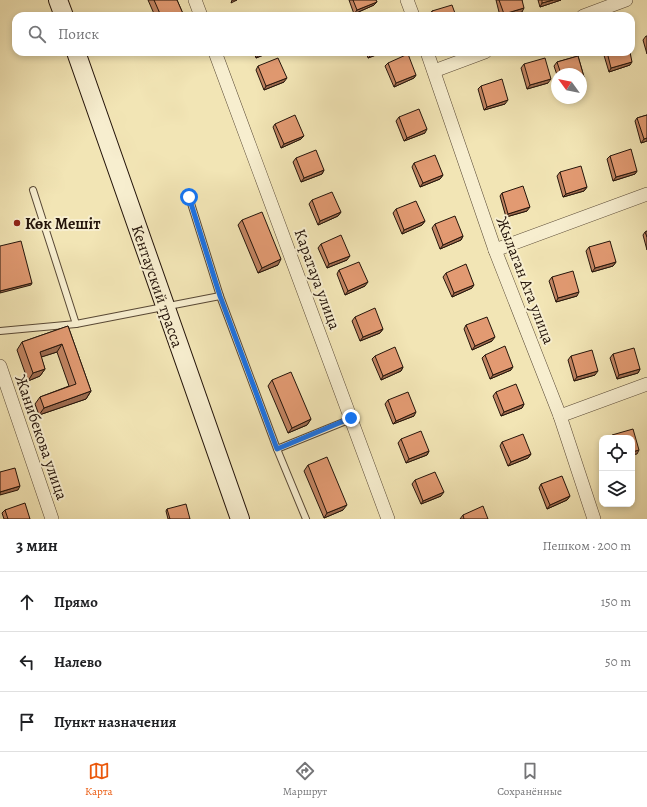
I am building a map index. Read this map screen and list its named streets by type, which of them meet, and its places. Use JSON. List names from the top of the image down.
{
  "streets": {
    "main road": ["Кентауский трасса"],
    "street": ["Каратауа улица", "Жылаган Ата улица", "Жанибекова улица"]
  },
  "places": ["Көк Мешіт"],
  "north": "top left",
  "page": {
    "search": "Поиск",
    "heading": ["3 мин", "Пешком · 200 m"],
    "list": [
      ["Прямо", "150 m"],
      ["Налево", "50 m"],
      "Пункт назначения"
    ],
    "nav": ["Карта", "Маршрут", "Сохранённые"]
  }
}
